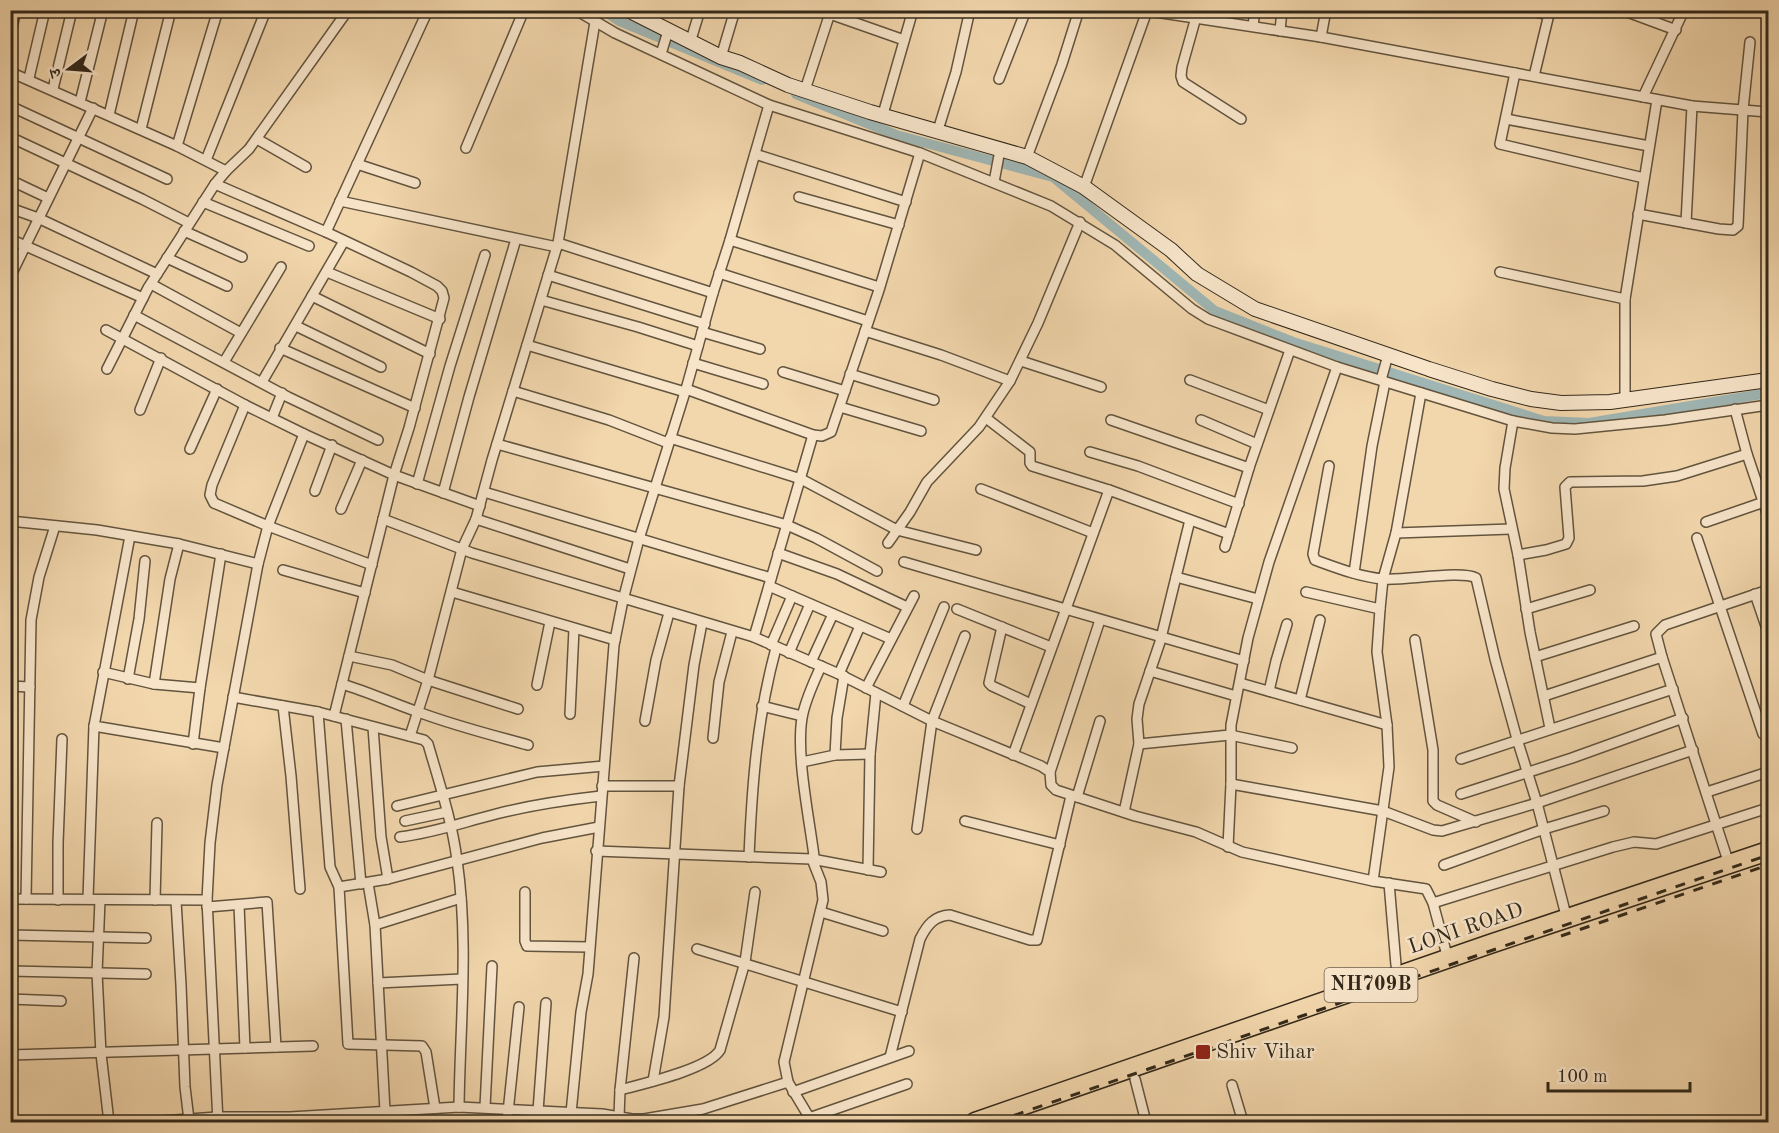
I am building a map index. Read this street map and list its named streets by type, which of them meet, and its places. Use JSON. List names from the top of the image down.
{
  "streets": {
    "highway": ["LONI ROAD", "NH709B"]
  },
  "places": {
    "transit": ["Shiv Vihar"]
  },
  "scale_bar": "100 m",
  "north": "left"
}
